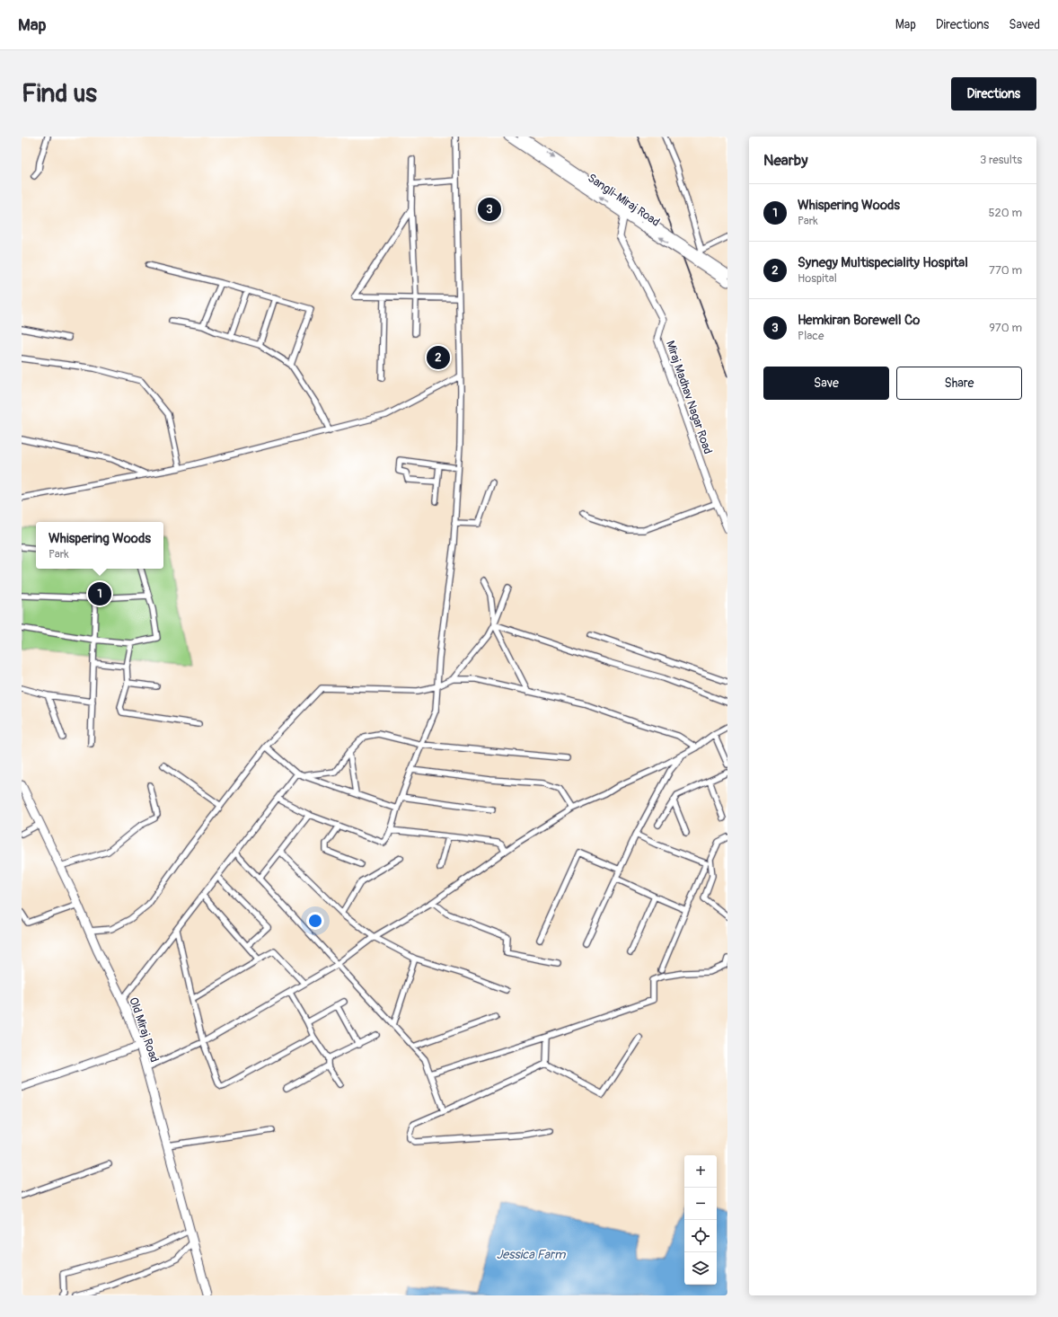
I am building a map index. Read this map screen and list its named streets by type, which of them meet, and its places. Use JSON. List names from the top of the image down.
{
  "streets": {
    "main road": ["Sangli-Miraj Road", "Old Miraj Road"],
    "street": ["Miraj Madhav Nagar Road"]
  },
  "crossings": [
    ["Sangli-Miraj Road", "Miraj Madhav Nagar Road"]
  ],
  "water": ["Jessica Farm"],
  "page": {
    "header": "Map",
    "nav": ["Map", "Directions", "Saved"],
    "buttons": [
      "Directions",
      ["Save", "Share"]
    ],
    "title": "Find us",
    "heading": ["Nearby", "3 results"],
    "list": [
      {
        "mark": "1",
        "name": "Whispering Woods",
        "note": "Park",
        "value": "520 m"
      },
      {
        "mark": "2",
        "name": "Synegy Multispeciality Hospital",
        "note": "Hospital",
        "value": "770 m"
      },
      {
        "mark": "3",
        "name": "Hemkiran Borewell Co",
        "note": "Place",
        "value": "970 m"
      }
    ],
    "pins": ["3", "2", "1"],
    "popup": ["Whispering Woods", "Park"],
    "map_buttons": ["+", "−"]
  }
}
